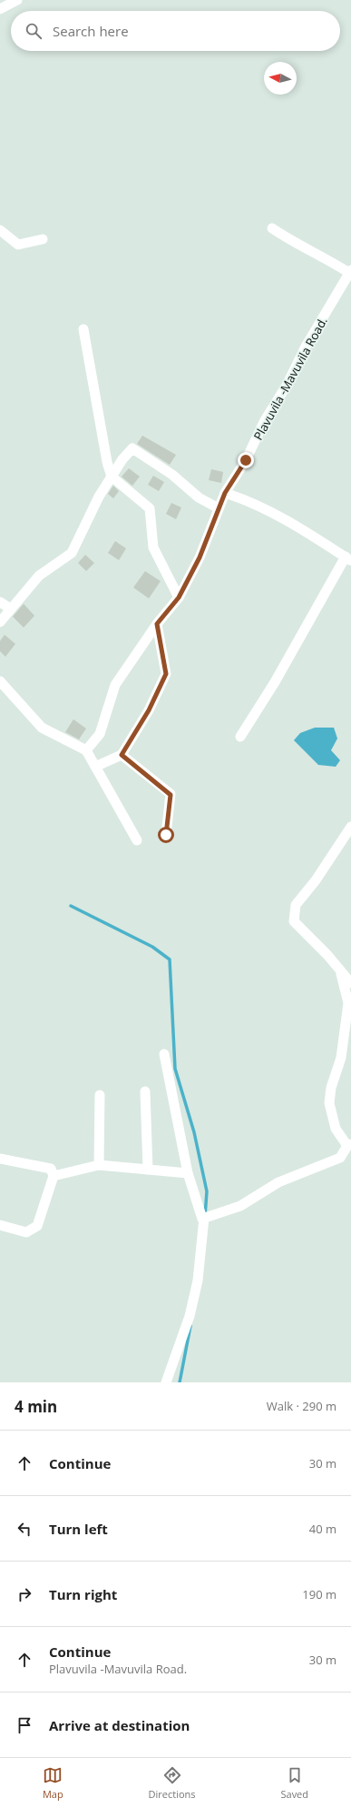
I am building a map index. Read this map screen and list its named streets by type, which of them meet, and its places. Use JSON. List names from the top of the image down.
{
  "streets": {
    "street": ["Plavuvila -Mavuvila Road."]
  },
  "north": "left",
  "page": {
    "search": "Search here",
    "heading": ["4 min", "Walk · 290 m"],
    "list": [
      ["Continue", "30 m"],
      ["Turn left", "40 m"],
      ["Turn right", "190 m"],
      ["Continue", "Plavuvila -Mavuvila Road.", "30 m"],
      "Arrive at destination"
    ],
    "nav": ["Map", "Directions", "Saved"]
  }
}
